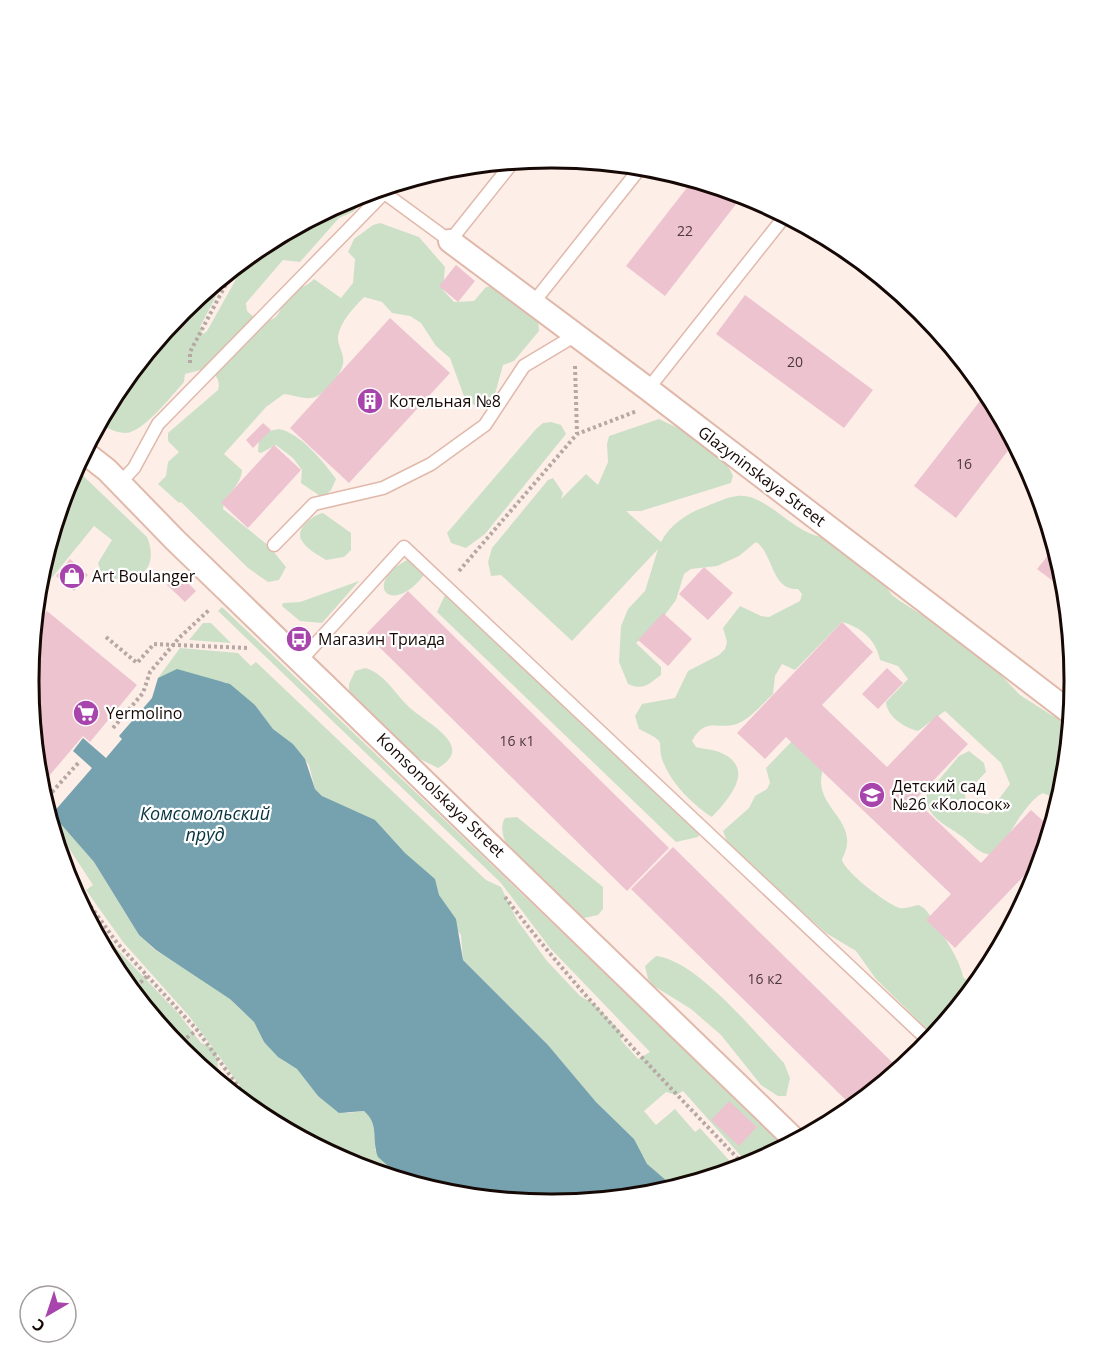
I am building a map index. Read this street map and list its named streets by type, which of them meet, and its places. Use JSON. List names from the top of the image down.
{
  "streets": {
    "street": ["Glazyninskaya Street", "Komsomolskaya Street"]
  },
  "water": ["Комсомольский пруд"],
  "places": {
    "building": ["Котельная №8"],
    "shop": ["Art Boulanger"],
    "bus stop": ["Магазин Триада"],
    "supermarket": ["Yermolino"],
    "school or university": ["Детский сад №26 «Колосок»"]
  },
  "house_numbers": [
    "22",
    "20",
    "16",
    "16 к1",
    "16 к2"
  ],
  "north": "bottom left"
}
